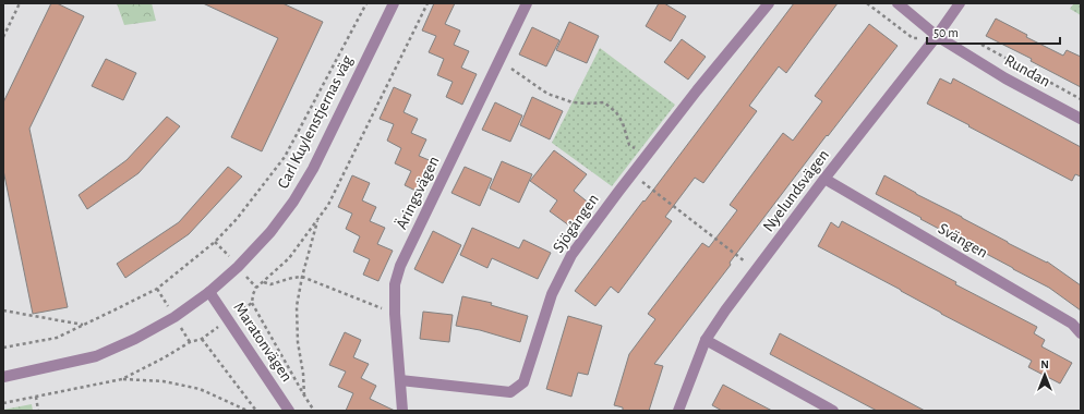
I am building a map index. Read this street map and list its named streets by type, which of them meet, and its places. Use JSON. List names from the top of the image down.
{
  "streets": {
    "street": [
      "Rundan",
      "Carl Kuylenstjernas väg",
      "Nyelundsvägen",
      "Äringsvägen",
      "Sjögången",
      "Svängen",
      "Maratonvägen"
    ]
  },
  "crossings": [
    ["Rundan", "Nyelundsvägen"],
    ["Carl Kuylenstjernas väg", "Maratonvägen"],
    ["Nyelundsvägen", "Svängen"],
    ["Äringsvägen", "Sjögången"]
  ],
  "scale_bar": "50 m",
  "north": "top"
}
